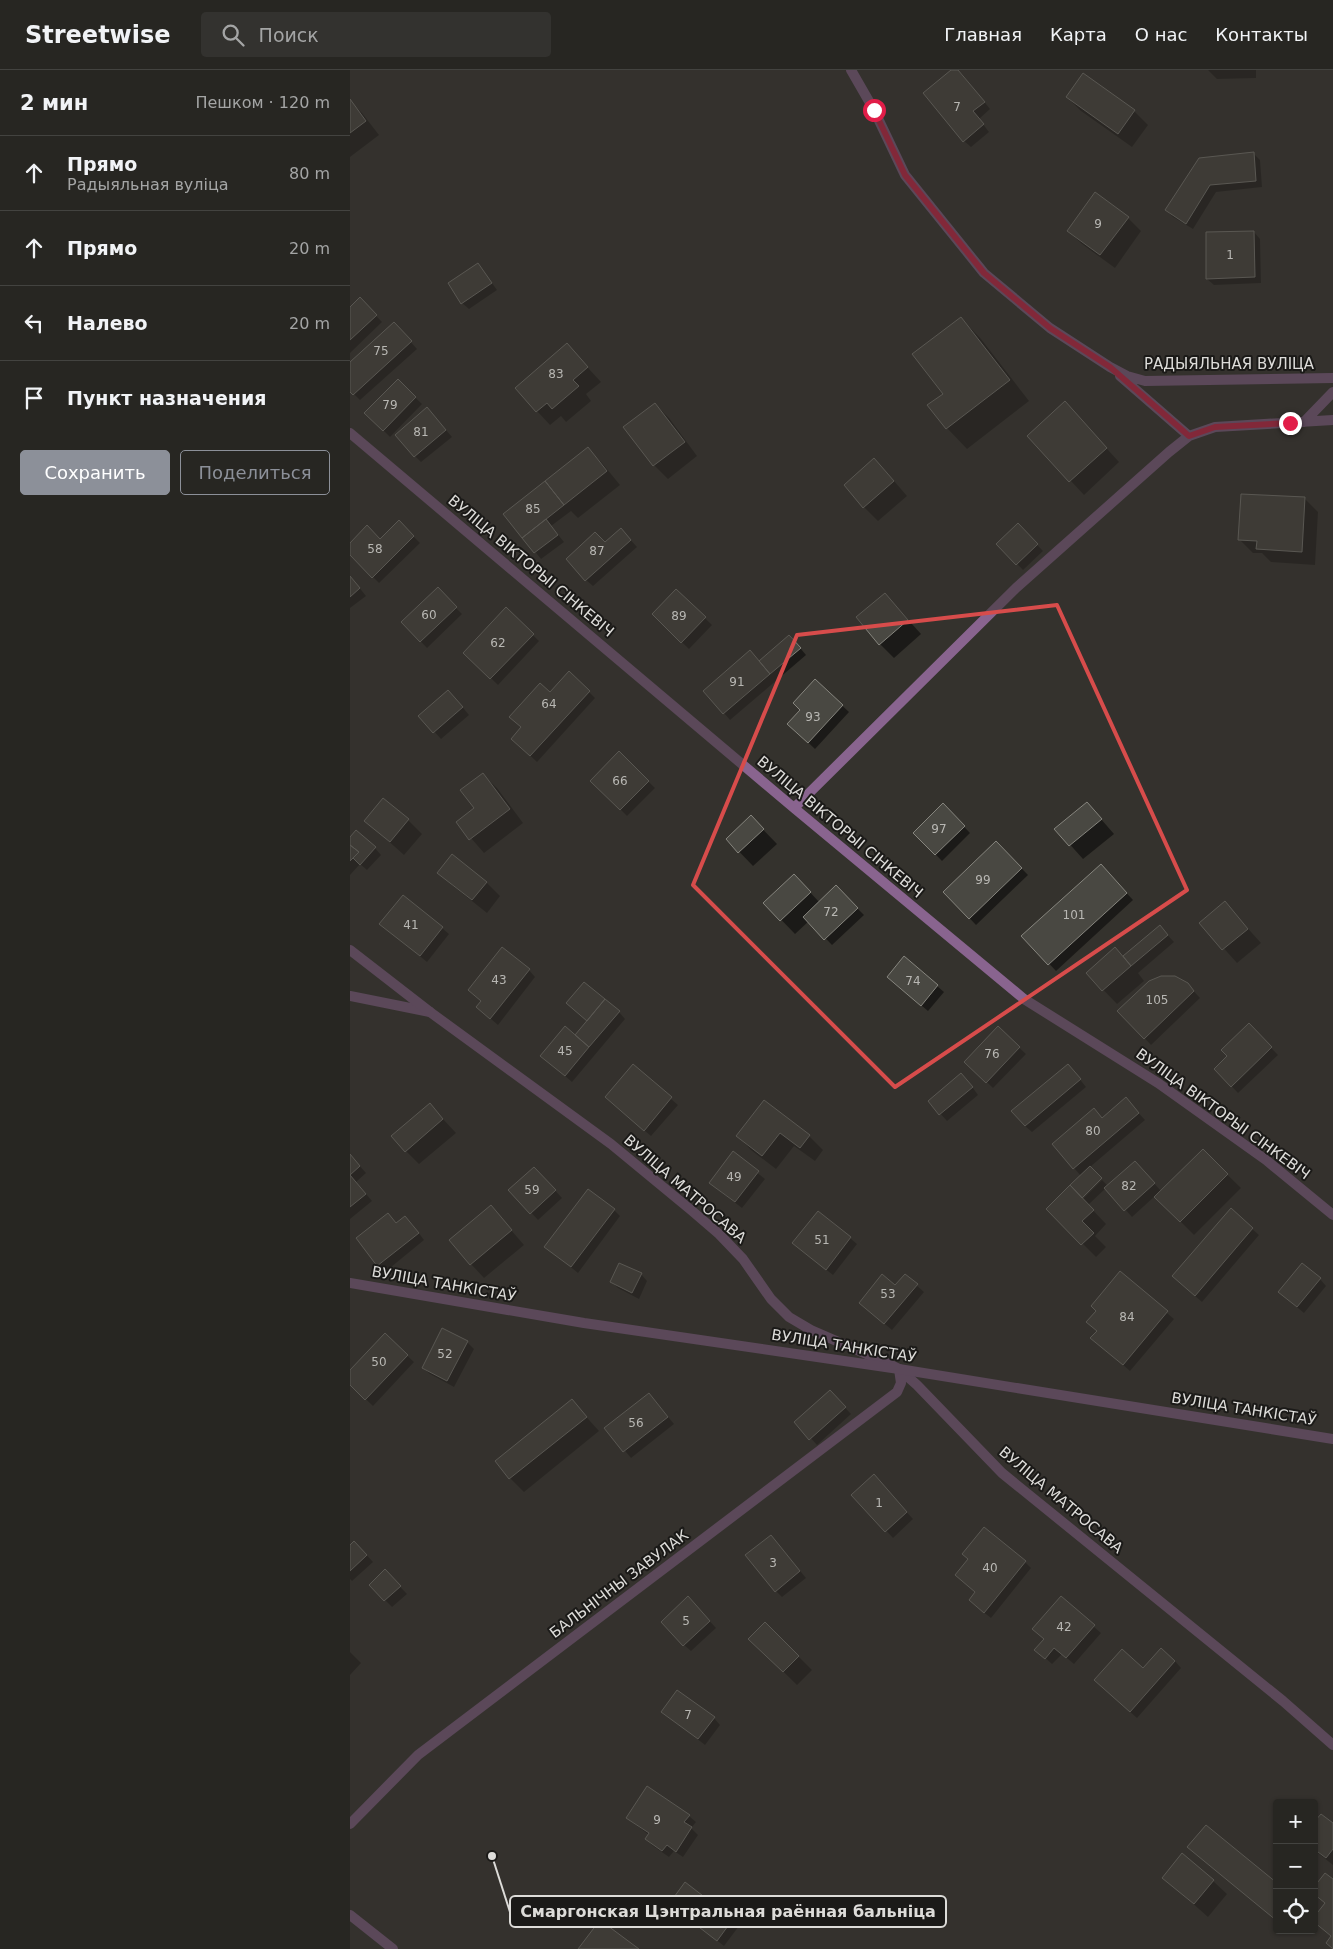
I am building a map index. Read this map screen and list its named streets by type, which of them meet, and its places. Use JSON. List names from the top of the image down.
{
  "streets": {
    "street": [
      "РАДЫЯЛЬНАЯ ВУЛІЦА",
      "ВУЛІЦА ВІКТОРЫІ СІНКЕВІЧ",
      "ВУЛІЦА МАТРОСАВА",
      "ВУЛІЦА ТАНКІСТАЎ",
      "БАЛЬНІЧНЫ ЗАВУЛАК"
    ]
  },
  "crossings": [
    ["ВУЛІЦА МАТРОСАВА", "ВУЛІЦА ТАНКІСТАЎ"],
    ["ВУЛІЦА МАТРОСАВА", "БАЛЬНІЧНЫ ЗАВУЛАК"],
    ["ВУЛІЦА ТАНКІСТАЎ", "БАЛЬНІЧНЫ ЗАВУЛАК"]
  ],
  "places": ["Смаргонская Цэнтральная раённая бальніца"],
  "house_numbers": [
    "7",
    "9",
    "1",
    "75",
    "83",
    "79",
    "81",
    "85",
    "58",
    "87",
    "60",
    "89",
    "62",
    "91",
    "64",
    "93",
    "66",
    "97",
    "99",
    "72",
    "101",
    "41",
    "43",
    "74",
    "105",
    "45",
    "76",
    "80",
    "49",
    "82",
    "59",
    "51",
    "53",
    "84",
    "52",
    "50",
    "56",
    "1",
    "3",
    "40",
    "5",
    "42",
    "7",
    "9"
  ],
  "page": {
    "header": "Streetwise",
    "search": "Поиск",
    "nav": [
      "Главная",
      "Карта",
      "О нас",
      "Контакты"
    ],
    "heading": ["2 мин", "Пешком · 120 m"],
    "list": [
      ["Прямо", "Радыяльная вуліца", "80 m"],
      ["Прямо", "20 m"],
      ["Налево", "20 m"],
      "Пункт назначения"
    ],
    "buttons": ["Сохранить", "Поделиться"],
    "map_buttons": ["+", "−"]
  }
}
